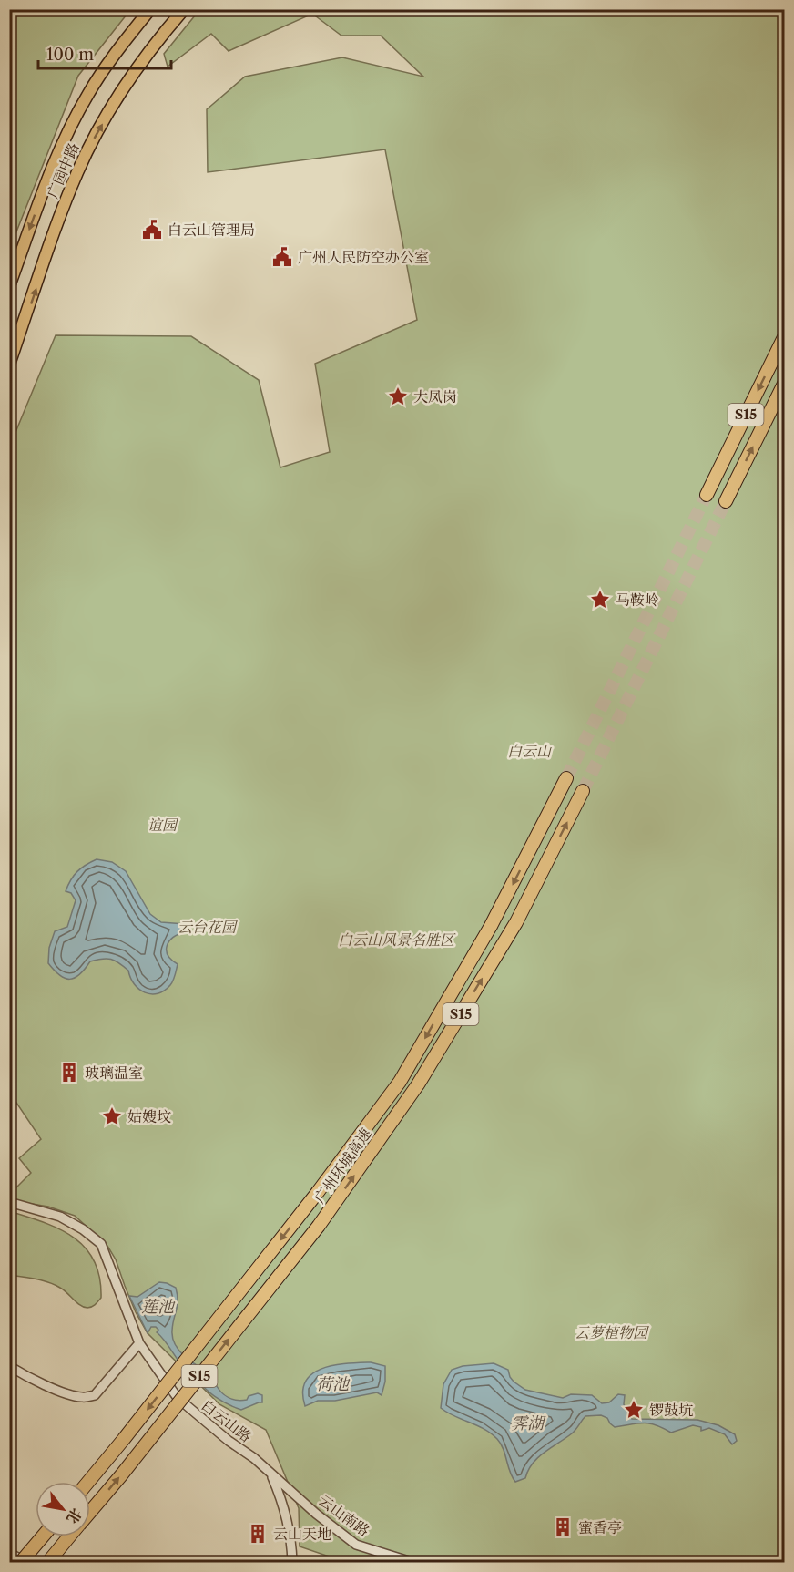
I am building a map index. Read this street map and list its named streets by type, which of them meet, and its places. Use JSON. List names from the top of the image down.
{
  "streets": {
    "highway": ["S15", "广州环城高速"],
    "main road": ["广园中路"],
    "street": ["白云山路", "云山南路"]
  },
  "crossings": [
    ["白云山路", "云山南路"]
  ],
  "water": ["莲池", "荷池", "霁湖"],
  "parks": [
    "白云山",
    "谊园",
    "云台花园",
    "白云山风景名胜区",
    "云萝植物园"
  ],
  "places": {
    "public building": ["白云山管理局", "广州人民防空办公室"],
    "place": [
      "大凤岗",
      "马鞍岭",
      "姑嫂坟",
      "锣鼓坑"
    ],
    "building": ["玻璃温室", "蜜香亭", "云山天地"]
  },
  "scale_bar": "100 m",
  "north": "bottom right"
}
